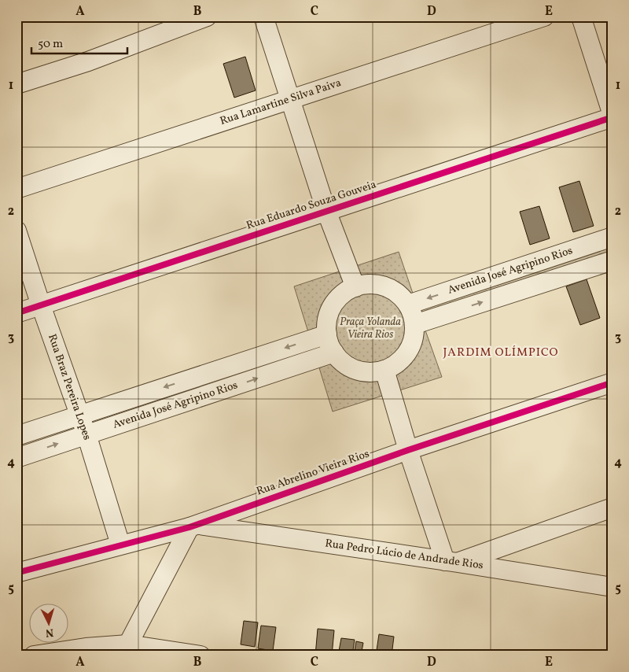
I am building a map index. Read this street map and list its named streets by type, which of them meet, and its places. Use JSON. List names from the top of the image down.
{
  "streets": {
    "street": [
      "Rua Lamartine Silva Paiva",
      "Rua Eduardo Souza Gouveia",
      "Avenida José Agripino Rios",
      "Rua Braz Pereira Lopes",
      "Rua Abrelino Vieira Rios",
      "Rua Pedro Lúcio de Andrade Rios"
    ]
  },
  "crossings": [
    ["Rua Eduardo Souza Gouveia", "Rua Braz Pereira Lopes"],
    ["Avenida José Agripino Rios", "Rua Braz Pereira Lopes"],
    ["Rua Braz Pereira Lopes", "Rua Abrelino Vieira Rios"],
    ["Rua Abrelino Vieira Rios", "Rua Pedro Lúcio de Andrade Rios"]
  ],
  "districts": ["JARDIM OLÍMPICO"],
  "parks": ["Praça Yolanda Vieira Rios"],
  "scale_bar": "50 m",
  "north": "bottom",
  "grid": {
    "columns": [
      "A",
      "B",
      "C",
      "D",
      "E"
    ],
    "rows": [
      "1",
      "2",
      "3",
      "4",
      "5"
    ]
  }
}
